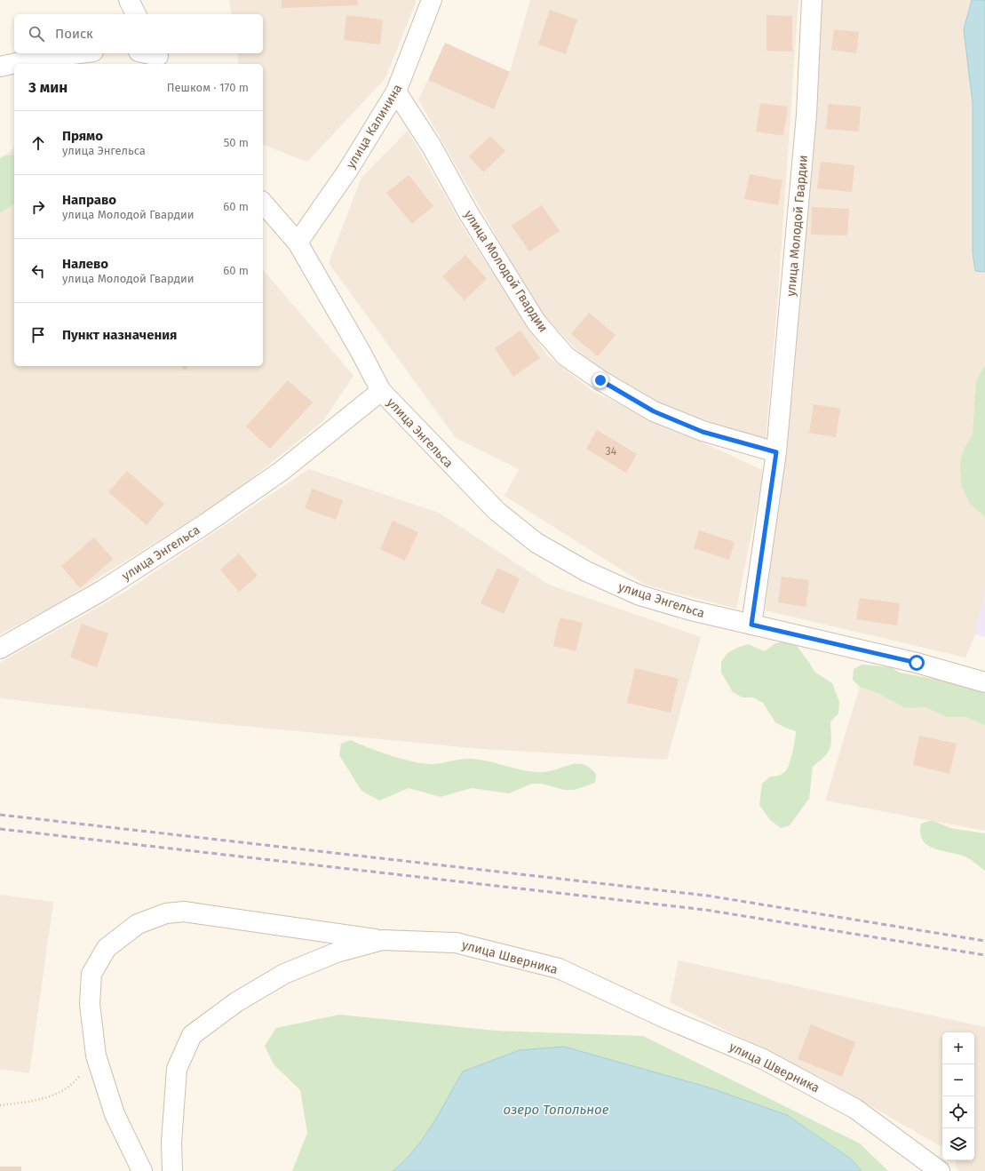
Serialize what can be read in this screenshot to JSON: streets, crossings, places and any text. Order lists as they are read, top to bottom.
{
  "streets": {
    "street": [
      "улица Калинина",
      "улица Молодой Гвардии",
      "улица Энгельса",
      "улица Шверника"
    ]
  },
  "crossings": [
    ["улица Калинина", "улица Молодой Гвардии"],
    ["улица Калинина", "улица Энгельса"],
    ["улица Молодой Гвардии", "улица Энгельса"]
  ],
  "water": ["озеро Топольное"],
  "house_numbers": ["34"],
  "page": {
    "search": "Поиск",
    "heading": ["3 мин", "Пешком · 170 m"],
    "list": [
      ["Прямо", "улица Энгельса", "50 m"],
      ["Направо", "улица Молодой Гвардии", "60 m"],
      ["Налево", "улица Молодой Гвардии", "60 m"],
      "Пункт назначения"
    ],
    "map_buttons": ["+", "−"]
  }
}
